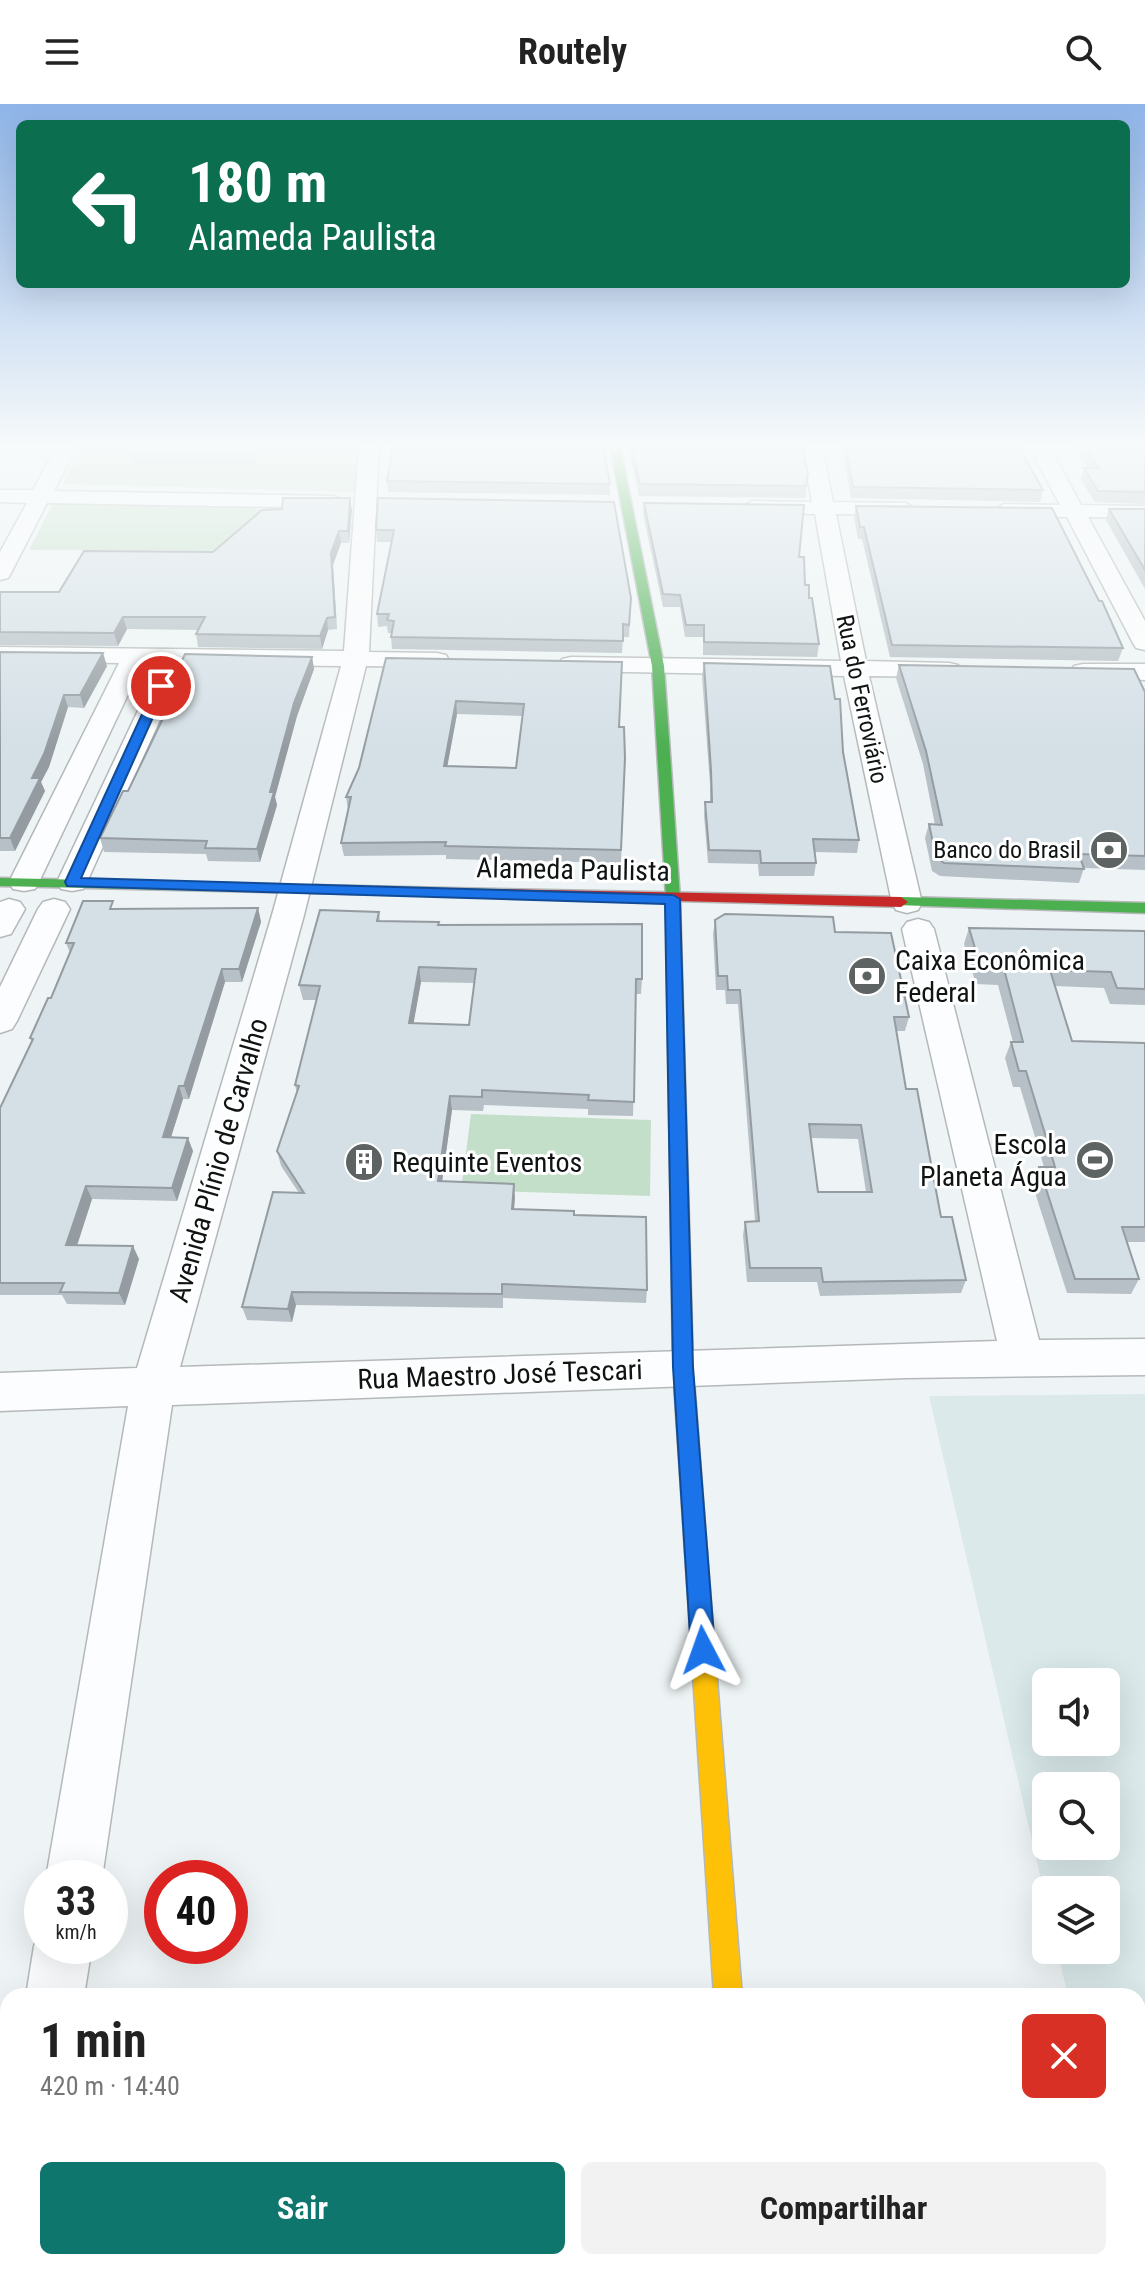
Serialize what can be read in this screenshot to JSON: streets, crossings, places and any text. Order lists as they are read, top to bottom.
{
  "streets": {
    "street": [
      "Rua do Ferroviário",
      "Alameda Paulista",
      "Avenida Plínio de Carvalho",
      "Rua Maestro José Tescari"
    ]
  },
  "crossings": [
    ["Rua do Ferroviário", "Alameda Paulista"],
    ["Rua do Ferroviário", "Rua Maestro José Tescari"],
    ["Alameda Paulista", "Avenida Plínio de Carvalho"],
    ["Avenida Plínio de Carvalho", "Rua Maestro José Tescari"]
  ],
  "places": {
    "bank": ["Banco do Brasil", "Caixa Econômica Federal"],
    "sports": ["Escola Planeta Água"],
    "building": ["Requinte Eventos"]
  },
  "page": {
    "header": "Routely",
    "turn": ["180 m", "Alameda Paulista"],
    "speed": "33 km/h",
    "limit": "40",
    "heading": ["1 min", "420 m · 14:40"],
    "buttons": ["Sair", "Compartilhar"]
  }
}
